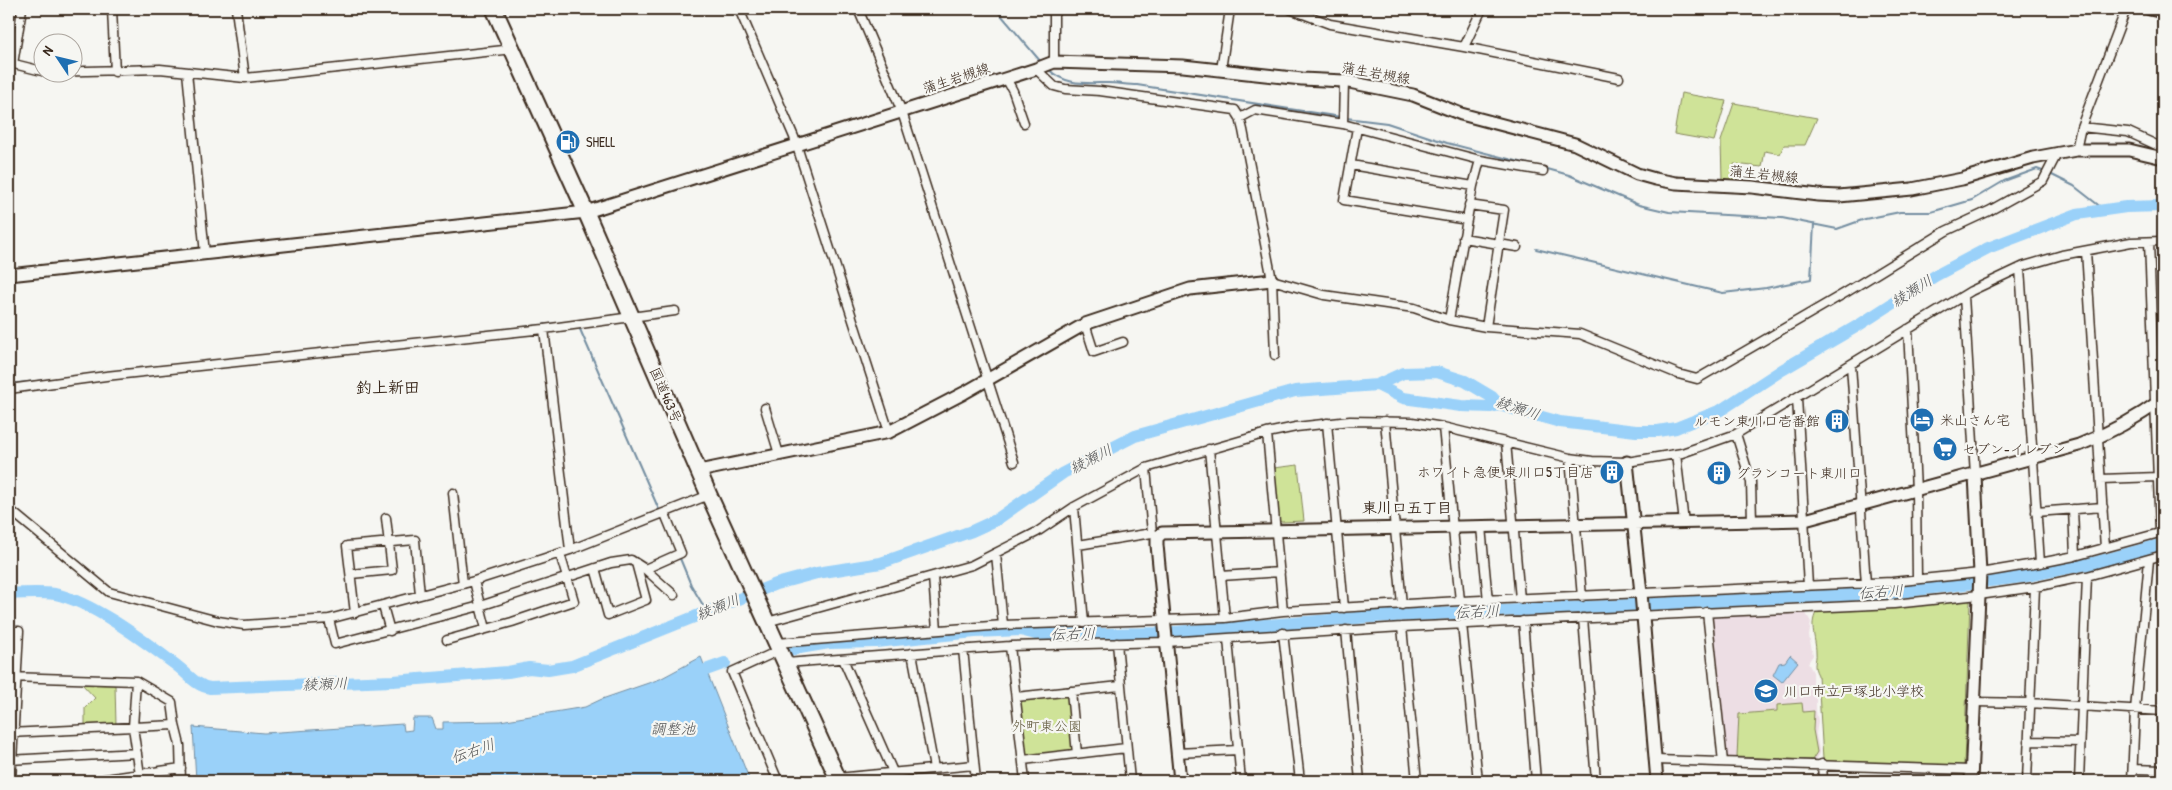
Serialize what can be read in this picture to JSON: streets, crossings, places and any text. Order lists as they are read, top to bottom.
{
  "streets": {
    "highway": ["国道463号"],
    "street": ["蒲生岩槻線"]
  },
  "crossings": [
    ["蒲生岩槻線", "国道463号"]
  ],
  "districts": ["釣上新田", "東川口五丁目"],
  "water": ["綾瀬川", "伝右川", "調整池"],
  "parks": ["外町東公園"],
  "places": {
    "fuel station": ["SHELL"],
    "hotel": ["米山さん宅"],
    "building": ["ルモン東川口壱番館", "ホワイト急便 東川口5丁目店", "グランコート東川口"],
    "supermarket": ["セブン-イレブン"],
    "school or university": ["川口市立戸塚北小学校"]
  },
  "north": "top left"
}
